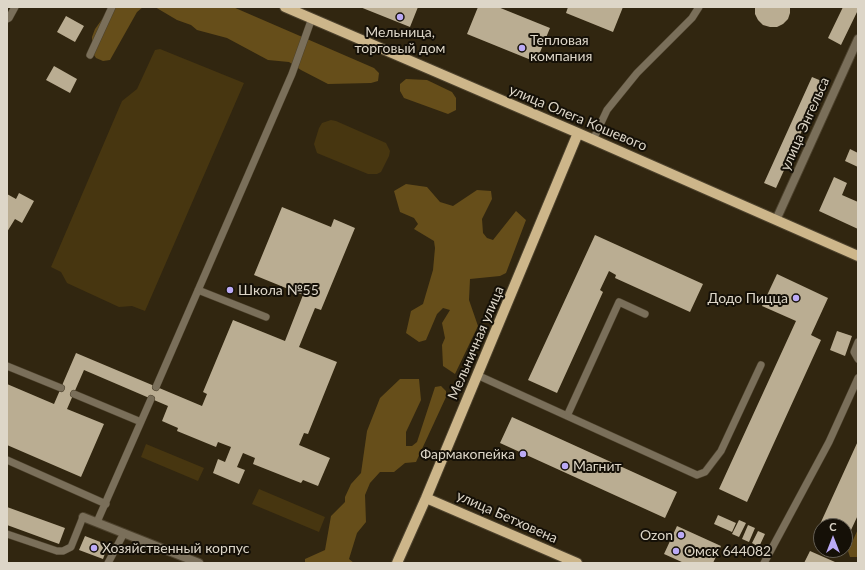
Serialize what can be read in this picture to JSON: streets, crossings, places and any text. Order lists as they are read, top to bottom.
{
  "streets": {
    "main road": ["улица Олега Кошевого", "Мельничная улица", "улица Бетховена"],
    "street": ["улица Энгельса"]
  },
  "crossings": [
    ["улица Олега Кошевого", "улица Энгельса"],
    ["улица Олега Кошевого", "Мельничная улица"],
    ["Мельничная улица", "улица Бетховена"]
  ],
  "places": [
    "Мельница, торговый дом",
    "Тепловая компания",
    "Школа №55",
    "Додо Пицца",
    "Фармакопейка",
    "Магнит",
    "Ozon",
    "Хозяйственный корпус",
    "Омск 644082"
  ],
  "north": "top"
}
